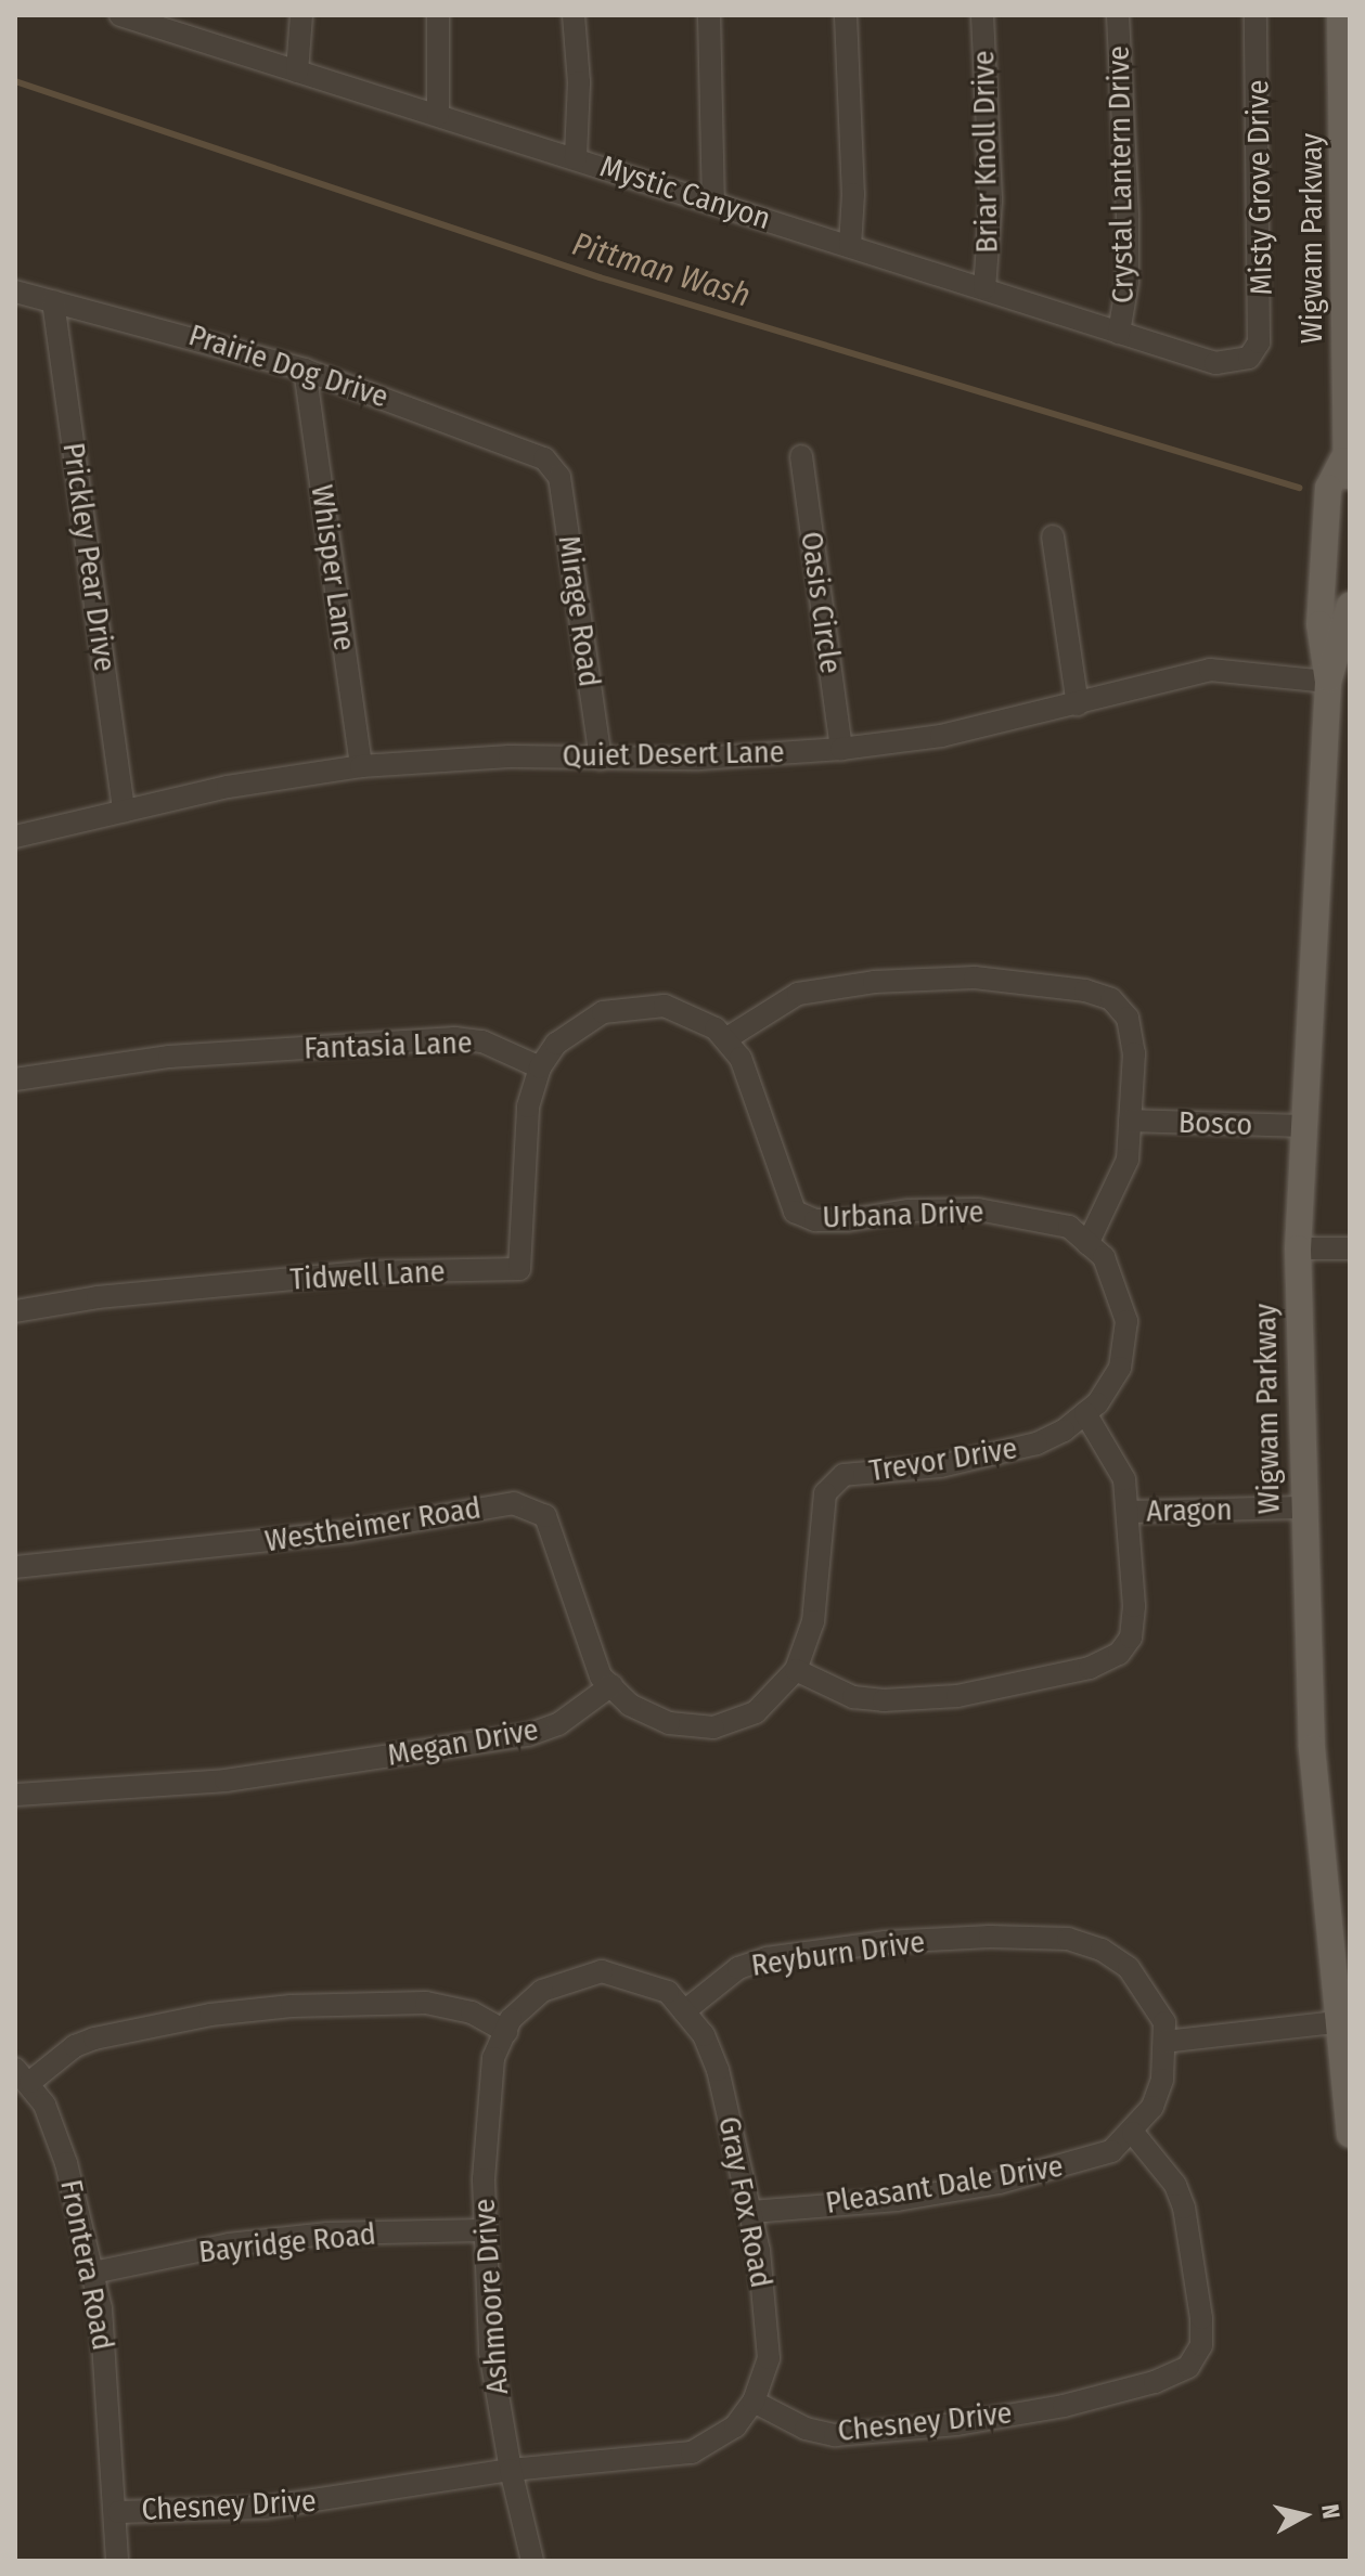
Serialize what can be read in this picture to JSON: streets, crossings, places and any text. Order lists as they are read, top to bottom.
{
  "streets": {
    "main road": ["Wigwam Parkway"],
    "street": [
      "Briar Knoll Drive",
      "Crystal Lantern Drive",
      "Misty Grove Drive",
      "Mystic Canyon",
      "Prairie Dog Drive",
      "Prickley Pear Drive",
      "Whisper Lane",
      "Oasis Circle",
      "Mirage Road",
      "Quiet Desert Lane",
      "Fantasia Lane",
      "Bosco",
      "Urbana Drive",
      "Tidwell Lane",
      "Trevor Drive",
      "Aragon",
      "Westheimer Road",
      "Megan Drive",
      "Reyburn Drive",
      "Pleasant Dale Drive",
      "Gray Fox Road",
      "Bayridge Road",
      "Frontera Road",
      "Ashmoore Drive",
      "Chesney Drive"
    ]
  },
  "crossings": [
    ["Briar Knoll Drive", "Mystic Canyon"],
    ["Crystal Lantern Drive", "Mystic Canyon"],
    ["Misty Grove Drive", "Mystic Canyon"],
    ["Wigwam Parkway", "Quiet Desert Lane"],
    ["Wigwam Parkway", "Bosco"],
    ["Wigwam Parkway", "Aragon"],
    ["Prairie Dog Drive", "Prickley Pear Drive"],
    ["Prairie Dog Drive", "Whisper Lane"],
    ["Prairie Dog Drive", "Mirage Road"],
    ["Prickley Pear Drive", "Quiet Desert Lane"],
    ["Whisper Lane", "Quiet Desert Lane"],
    ["Oasis Circle", "Quiet Desert Lane"],
    ["Mirage Road", "Quiet Desert Lane"],
    ["Fantasia Lane", "Tidwell Lane"],
    ["Westheimer Road", "Megan Drive"],
    ["Reyburn Drive", "Pleasant Dale Drive"],
    ["Reyburn Drive", "Gray Fox Road"],
    ["Pleasant Dale Drive", "Gray Fox Road"],
    ["Pleasant Dale Drive", "Chesney Drive"],
    ["Gray Fox Road", "Chesney Drive"],
    ["Bayridge Road", "Frontera Road"],
    ["Bayridge Road", "Ashmoore Drive"],
    ["Frontera Road", "Chesney Drive"],
    ["Ashmoore Drive", "Chesney Drive"]
  ],
  "water": ["Pittman Wash"],
  "north": "right"
}
